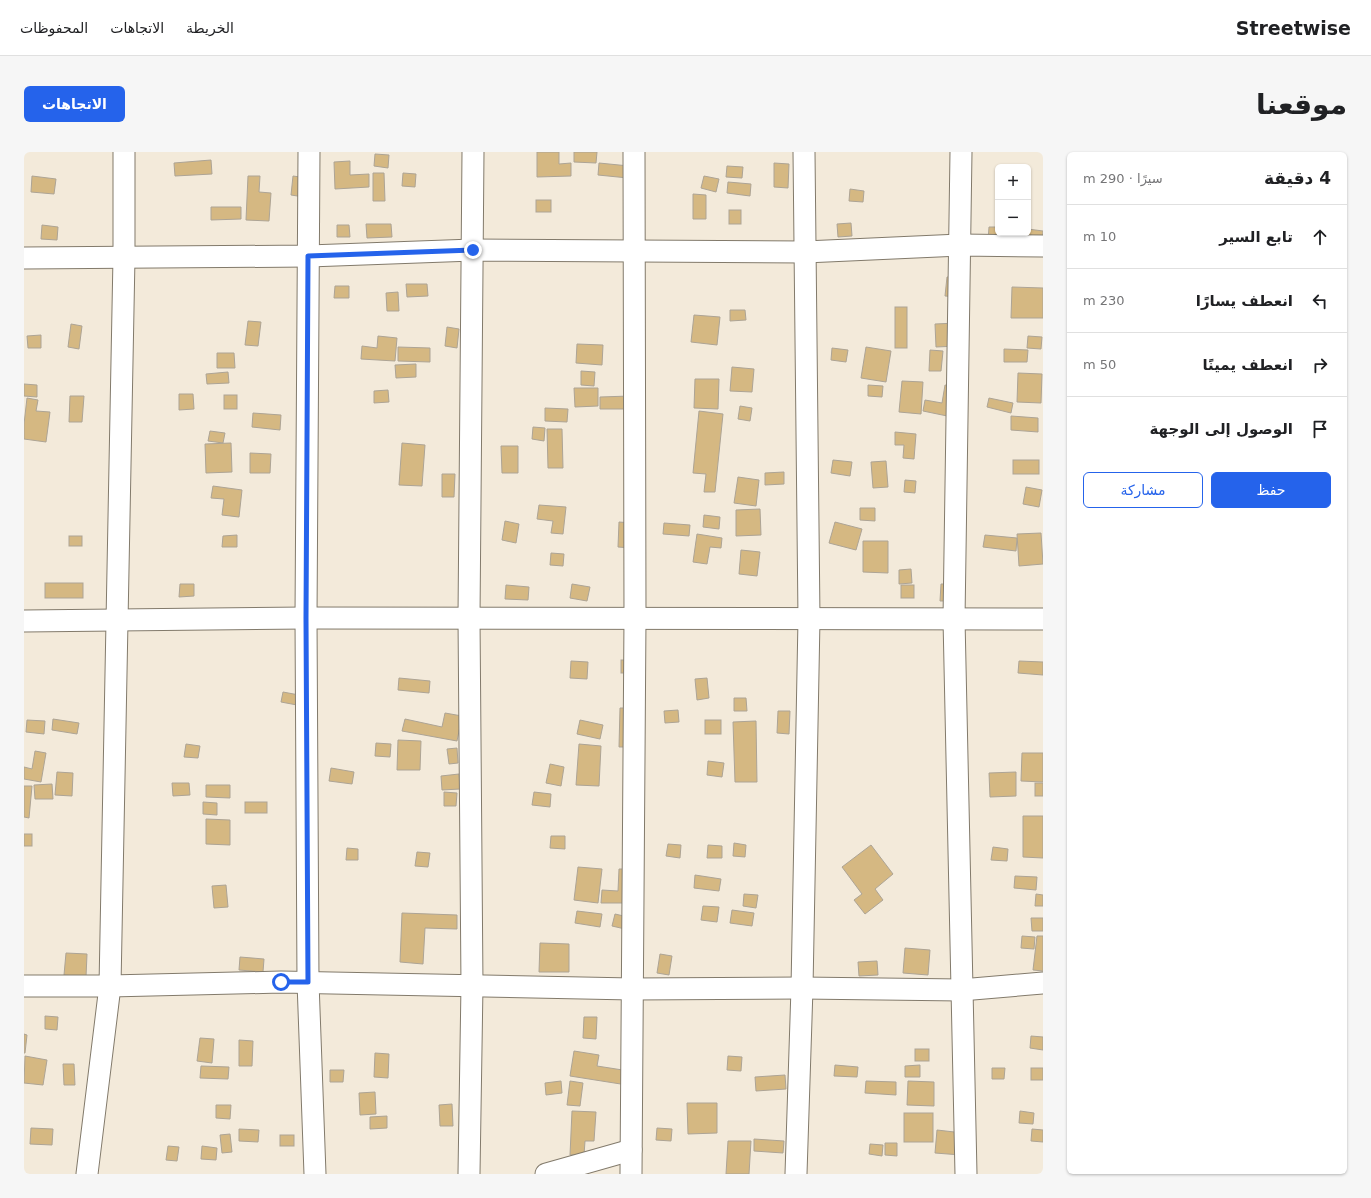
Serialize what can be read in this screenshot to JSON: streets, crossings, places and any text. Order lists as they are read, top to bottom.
{
  "page": {
    "header": "Streetwise",
    "nav": ["الخريطة", "الاتجاهات", "المحفوظات"],
    "buttons": [
      "الاتجاهات",
      ["حفظ", "مشاركة"]
    ],
    "title": "موقعنا",
    "heading": ["4 دقيقة", "سيرًا · 290 m"],
    "map_buttons": ["+", "−"],
    "list": [
      ["تابع السير", "10 m"],
      ["انعطف يسارًا", "230 m"],
      ["انعطف يمينًا", "50 m"],
      "الوصول إلى الوجهة"
    ]
  }
}
